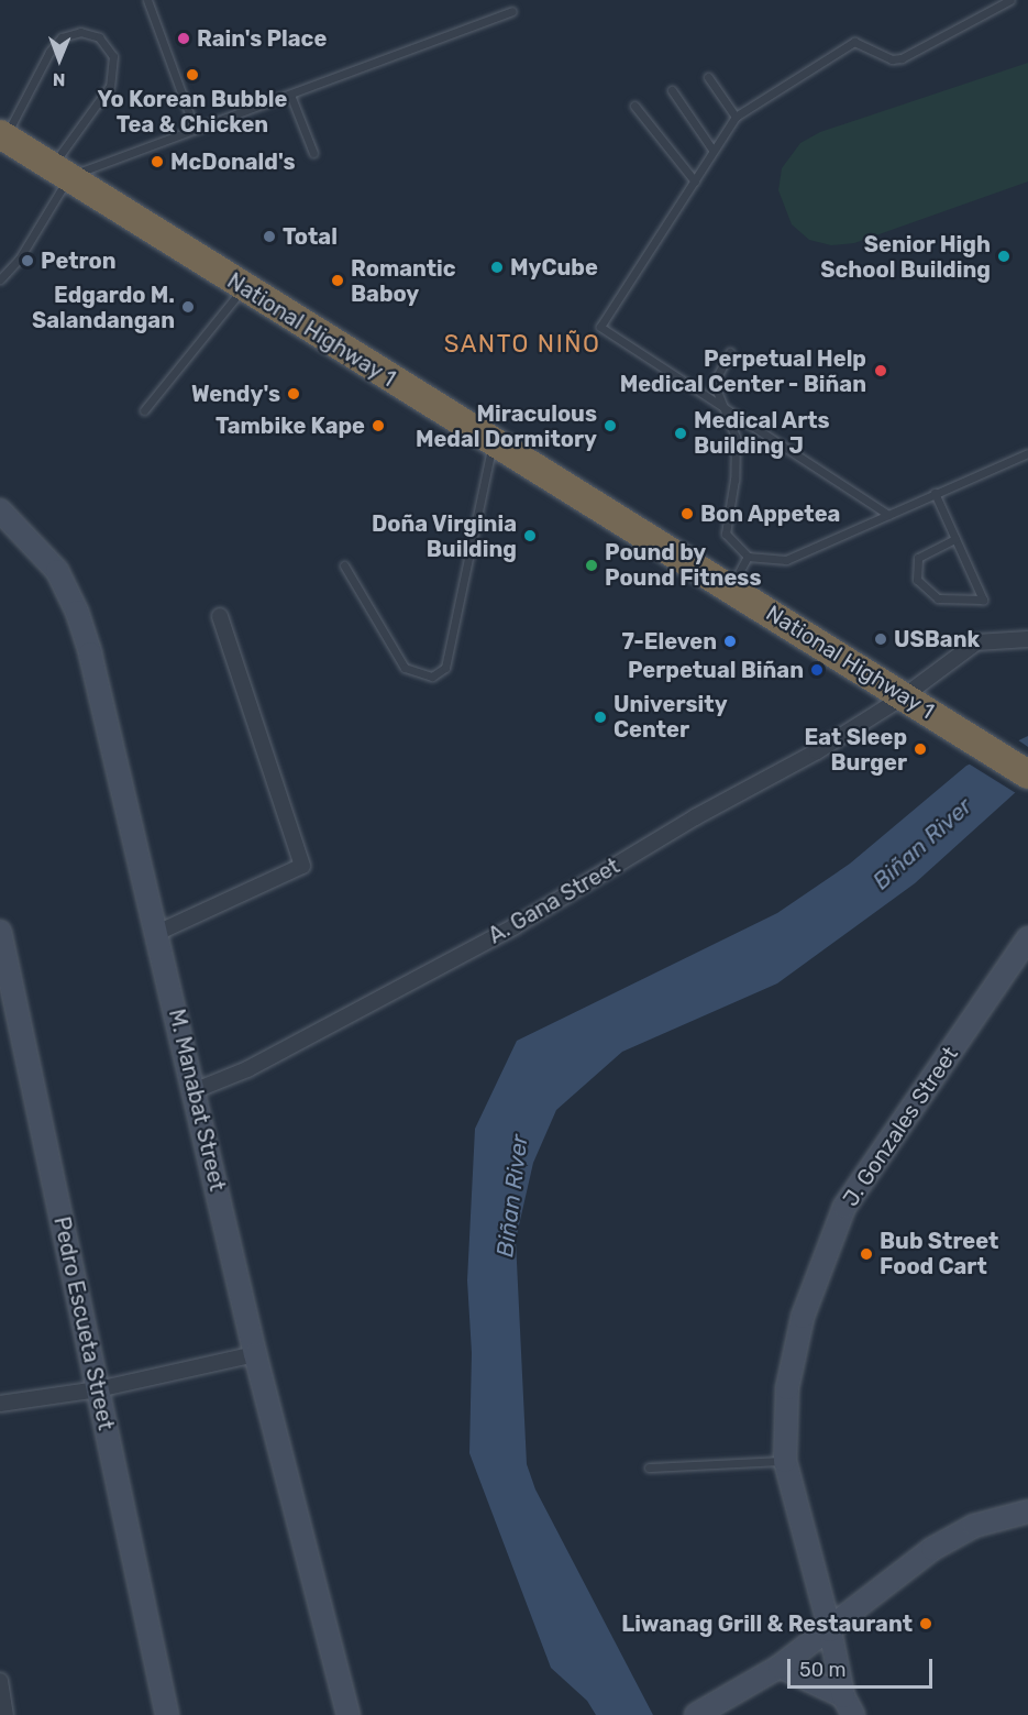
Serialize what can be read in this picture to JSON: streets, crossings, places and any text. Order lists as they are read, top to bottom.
{
  "streets": {
    "highway": ["National Highway 1"],
    "street": [
      "A. Gana Street",
      "M. Manabat Street",
      "J. Gonzales Street",
      "Pedro Escueta Street"
    ]
  },
  "crossings": [
    ["National Highway 1", "A. Gana Street"],
    ["A. Gana Street", "M. Manabat Street"]
  ],
  "districts": ["SANTO NIÑO"],
  "water": ["Biñan River"],
  "places": [
    "Rain's Place",
    "Yo Korean Bubble Tea & Chicken",
    "McDonald's",
    "Total",
    "Senior High School Building",
    "Petron",
    "MyCube",
    "Romantic Baboy",
    "Edgardo M. Salandangan",
    "Perpetual Help Medical Center - Biñan",
    "Wendy's",
    "Tambike Kape",
    "Miraculous Medal Dormitory",
    "Medical Arts Building J",
    "Bon Appetea",
    "Doña Virginia Building",
    "Pound by Pound Fitness",
    "USBank",
    "7-Eleven",
    "Perpetual Biñan",
    "University Center",
    "Eat Sleep Burger",
    "Bub Street Food Cart",
    "Liwanag Grill & Restaurant"
  ],
  "scale_bar": "50 m",
  "north": "bottom"
}
